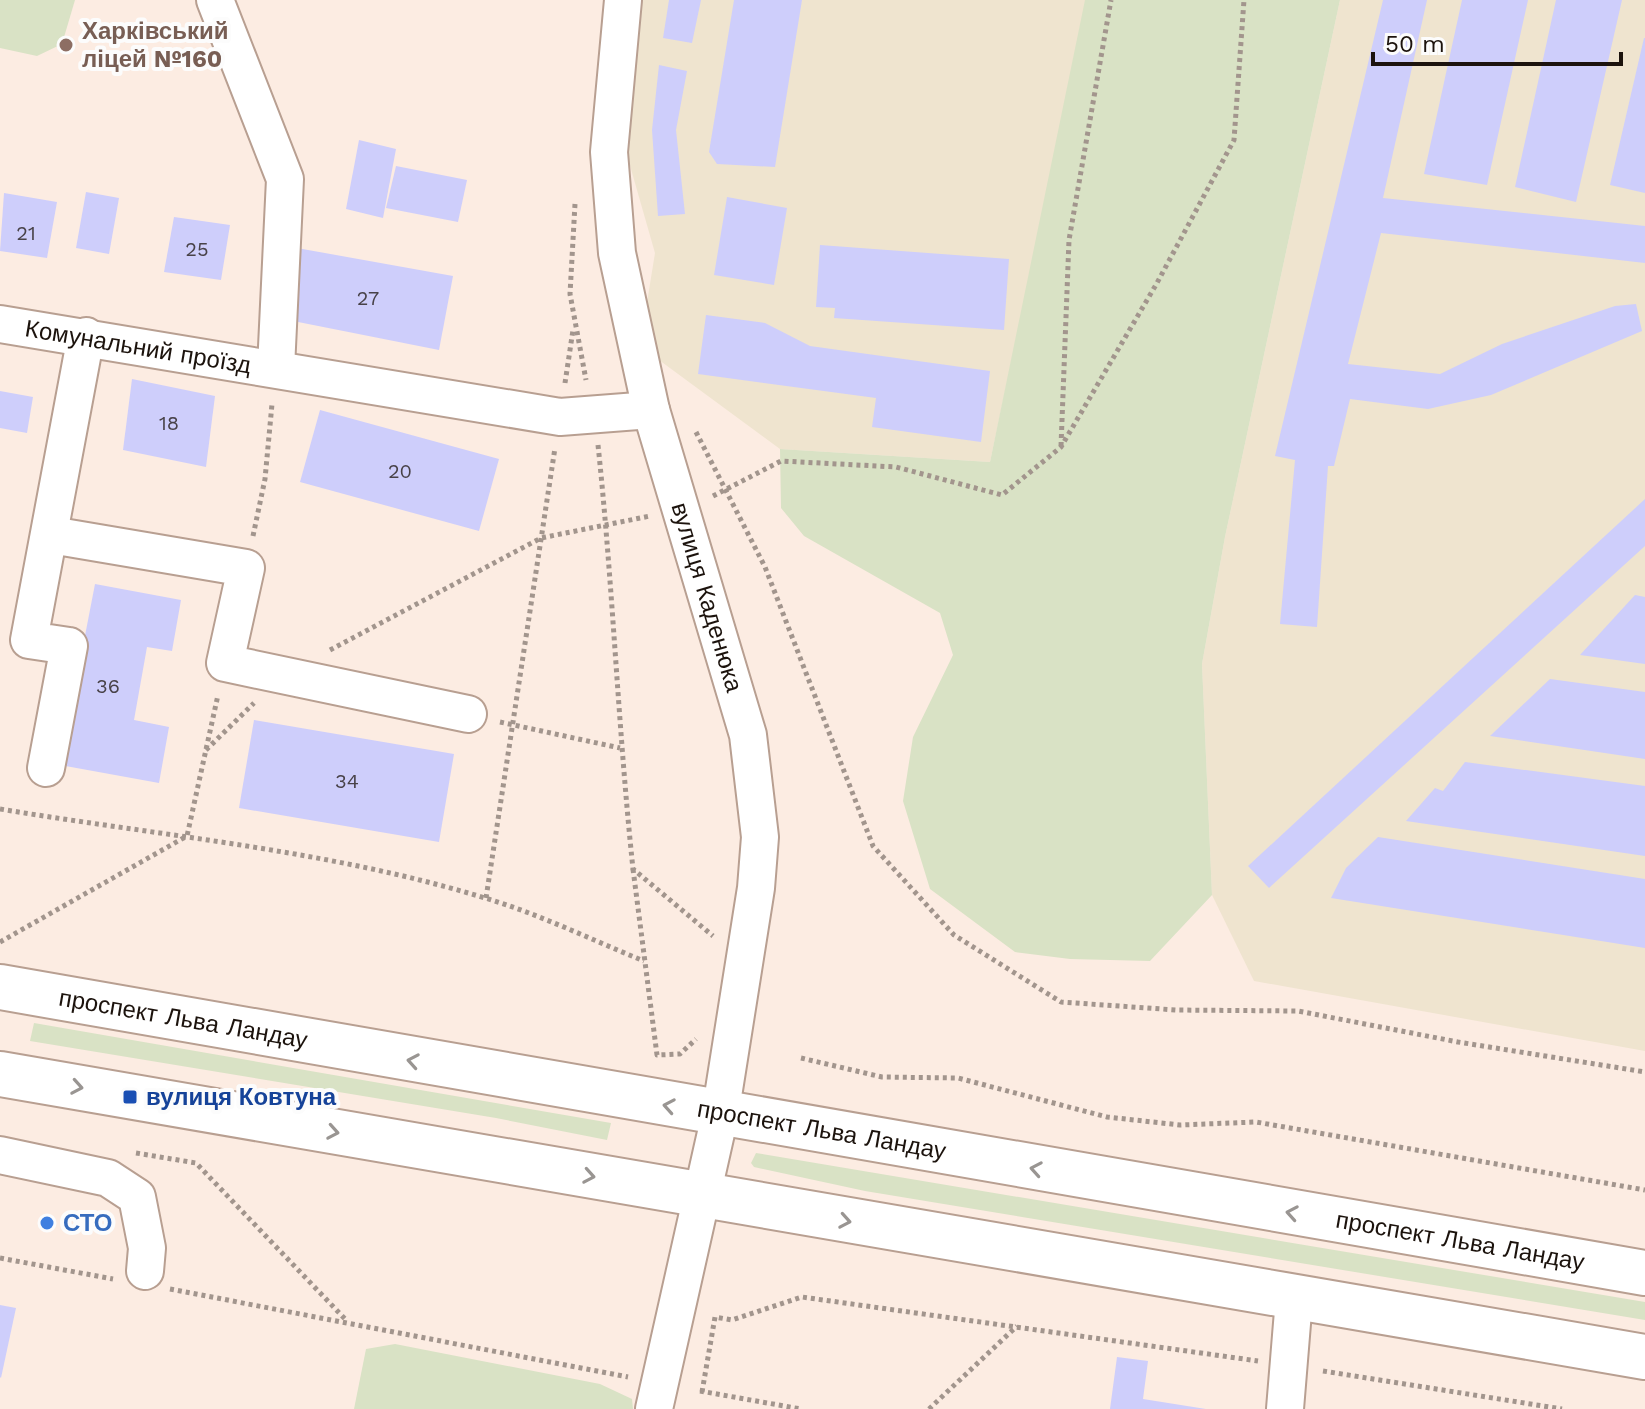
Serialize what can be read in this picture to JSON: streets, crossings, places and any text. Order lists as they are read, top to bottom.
{
  "streets": {
    "main road": ["проспект Льва Ландау"],
    "street": ["Комунальний проїзд", "вулиця Каденюка"]
  },
  "crossings": [
    ["Комунальний проїзд", "вулиця Каденюка"],
    ["вулиця Каденюка", "проспект Льва Ландау"]
  ],
  "places": {
    "other": ["Харківський ліцей №160", "СТО"],
    "transit": ["вулиця Ковтуна"]
  },
  "house_numbers": [
    "21",
    "25",
    "27",
    "18",
    "20",
    "36",
    "34"
  ],
  "scale_bar": "50 m"
}
